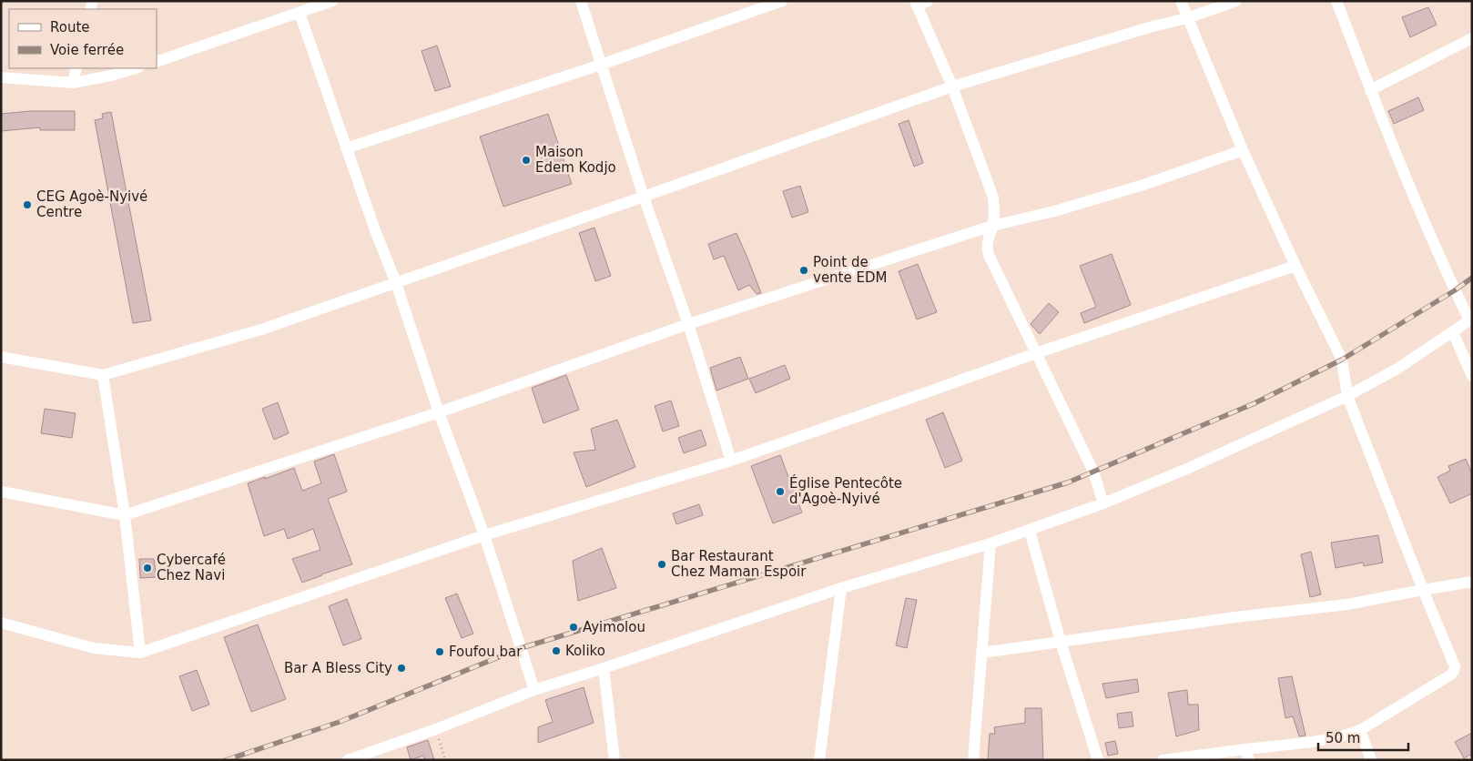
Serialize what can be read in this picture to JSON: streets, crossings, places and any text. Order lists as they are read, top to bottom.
{
  "places": [
    "Maison Edem Kodjo",
    "CEG Agoè-Nyivé Centre",
    "Point de vente EDM",
    "Église Pentecôte d'Agoè-Nyivé",
    "Bar Restaurant Chez Maman Espoir",
    "Cybercafé Chez Navi",
    "Ayimolou",
    "Koliko",
    "Foufou bar",
    "Bar A Bless City"
  ],
  "legend": ["Route", "Voie ferrée"],
  "scale_bar": "50 m"
}
